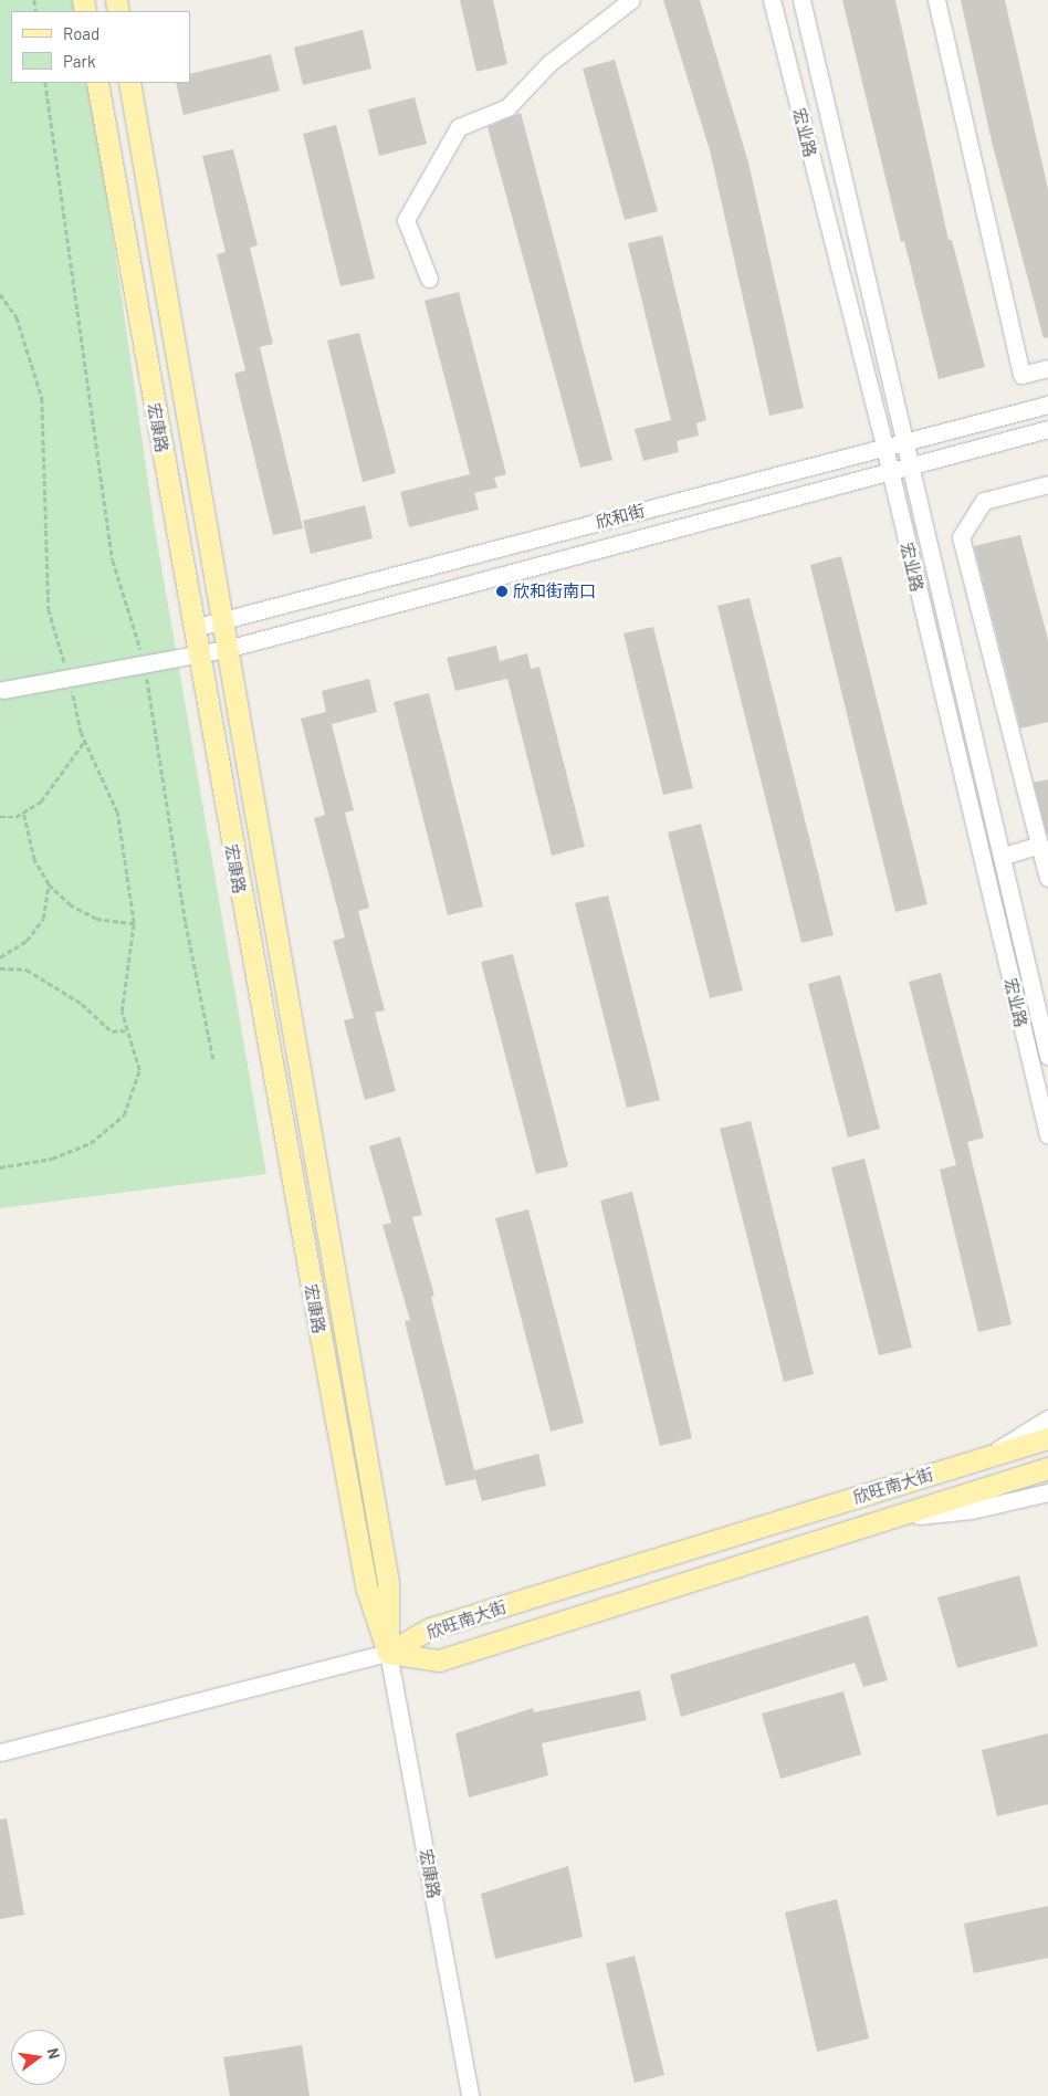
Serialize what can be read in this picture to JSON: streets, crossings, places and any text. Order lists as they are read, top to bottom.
{
  "streets": {
    "main road": ["宏康路", "欣旺南大街"],
    "street": ["宏业路", "欣和街"]
  },
  "crossings": [
    ["宏业路", "欣和街"],
    ["宏康路", "欣和街"],
    ["宏康路", "欣旺南大街"]
  ],
  "places": ["欣和街南口"],
  "legend": ["Road", "Park"],
  "north": "right"
}
